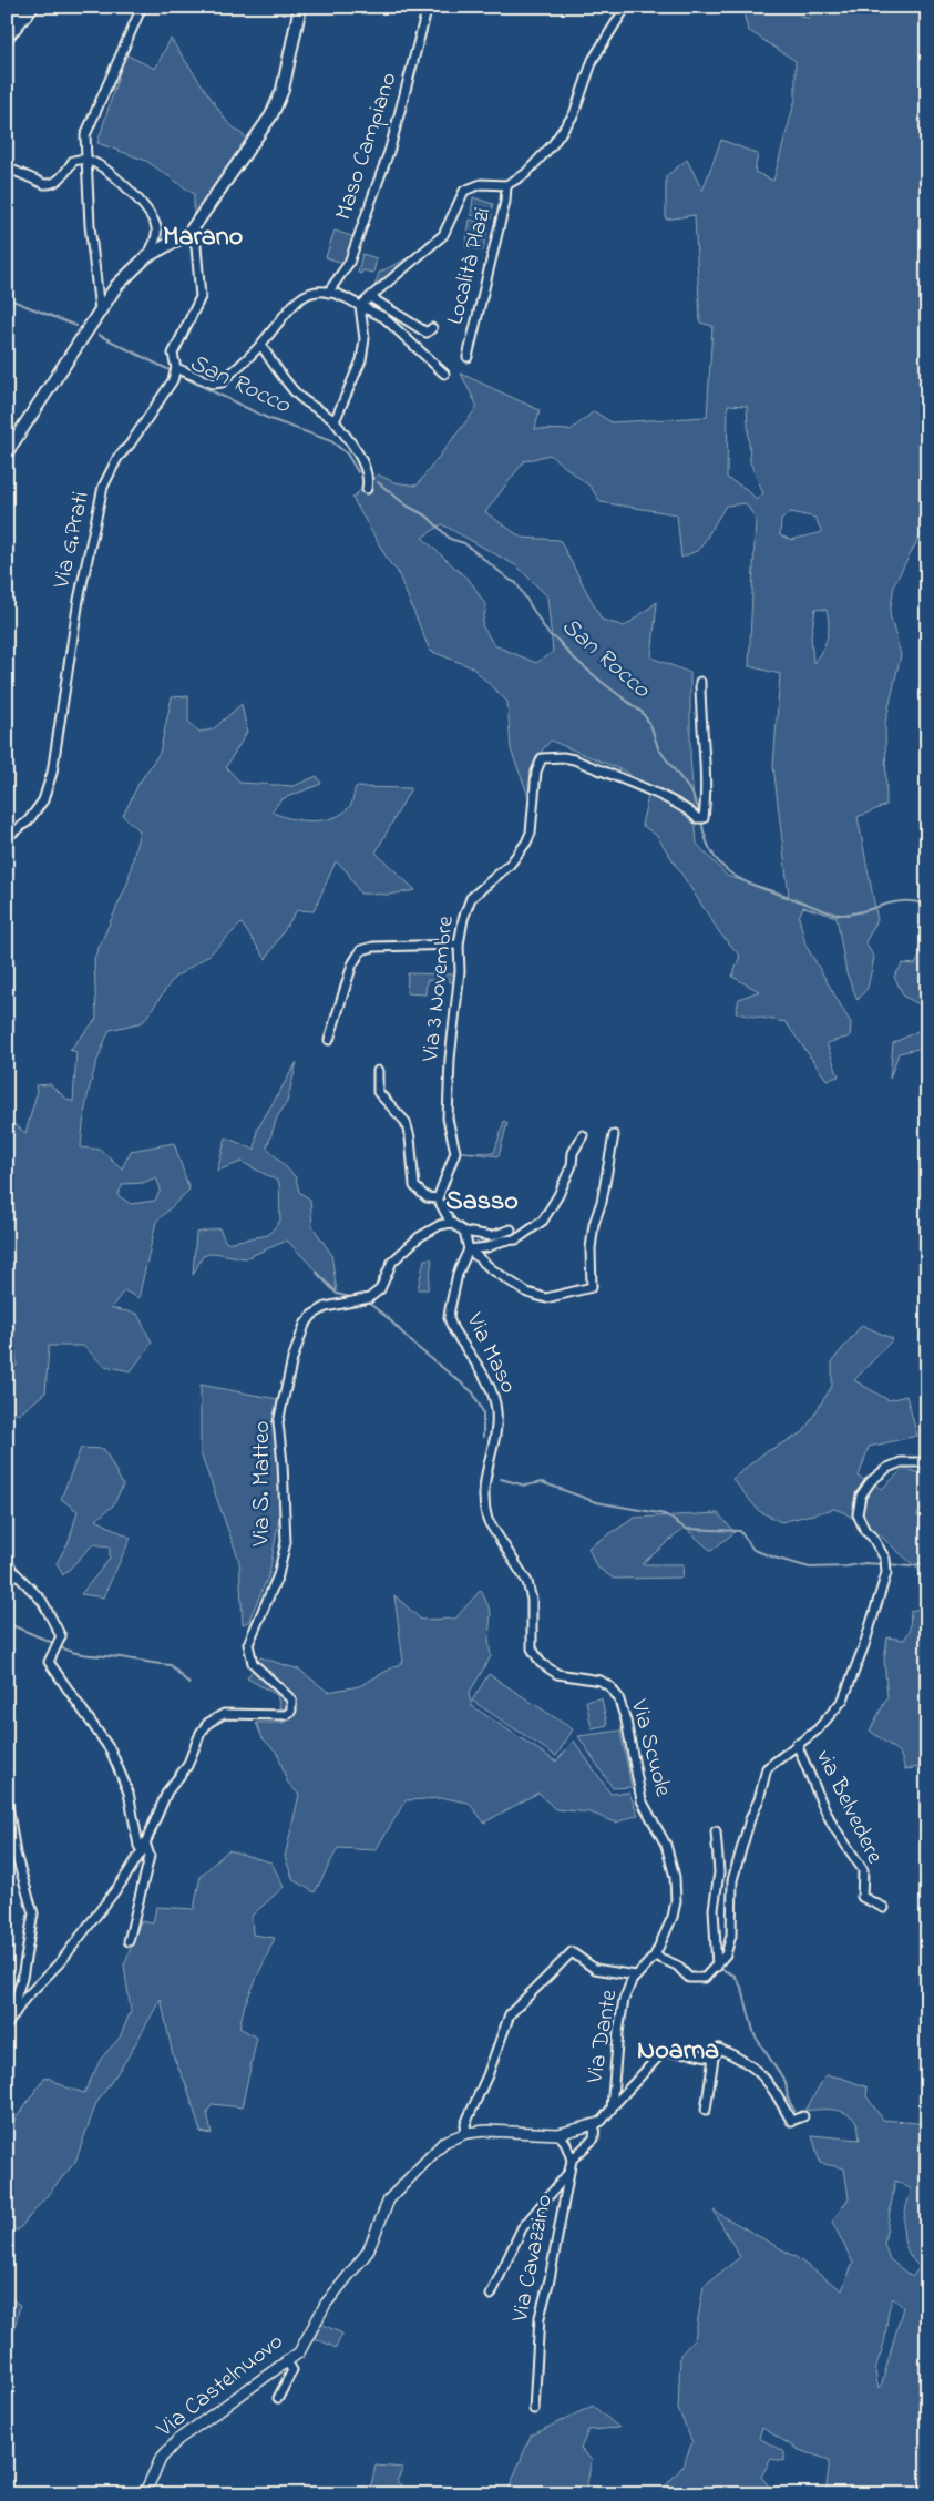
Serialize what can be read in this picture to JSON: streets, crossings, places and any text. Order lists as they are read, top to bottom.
{
  "streets": {
    "street": [
      "Maso Campiano",
      "Località Plazi",
      "Via G.Prati",
      "Via 3 Novembre",
      "Via Maso",
      "Via S. Matteo",
      "Via Scuole",
      "via Belvedere",
      "Via Dante",
      "Via Cavazzino",
      "Via Castelnuovo"
    ]
  },
  "crossings": [
    ["Via Maso", "Via Scuole"],
    ["Via Scuole", "Via Dante"],
    ["Via Dante", "Via Castelnuovo"]
  ],
  "districts": ["Marano", "Sasso", "Noarna"],
  "water": ["San Rocco"]
}
